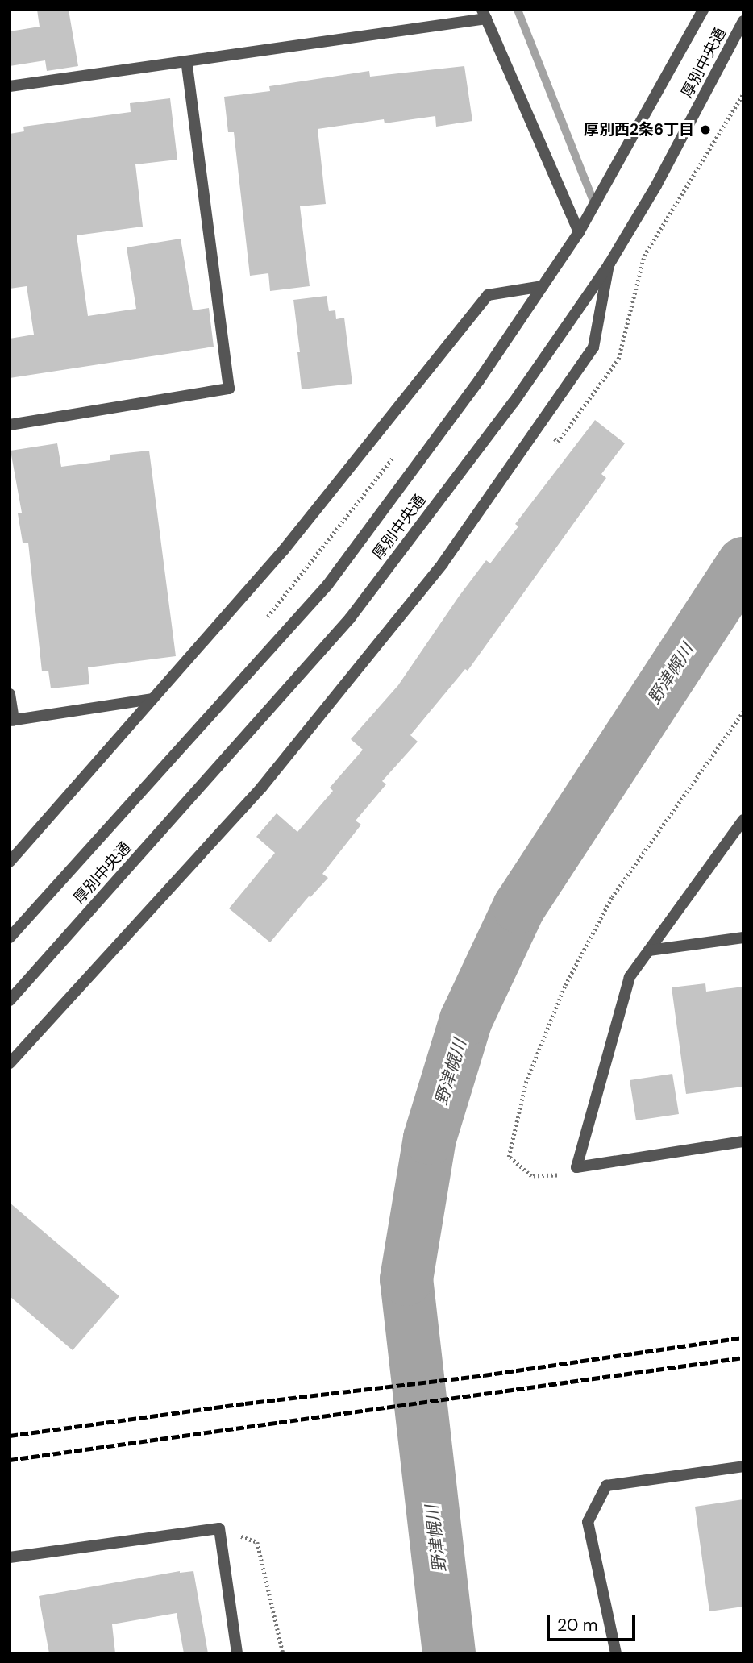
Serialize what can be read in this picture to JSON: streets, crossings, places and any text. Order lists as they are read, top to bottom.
{
  "streets": {
    "street": ["厚別中央通"]
  },
  "water": ["野津幌川"],
  "places": ["厚別西2条6丁目"],
  "scale_bar": "20 m"
}
